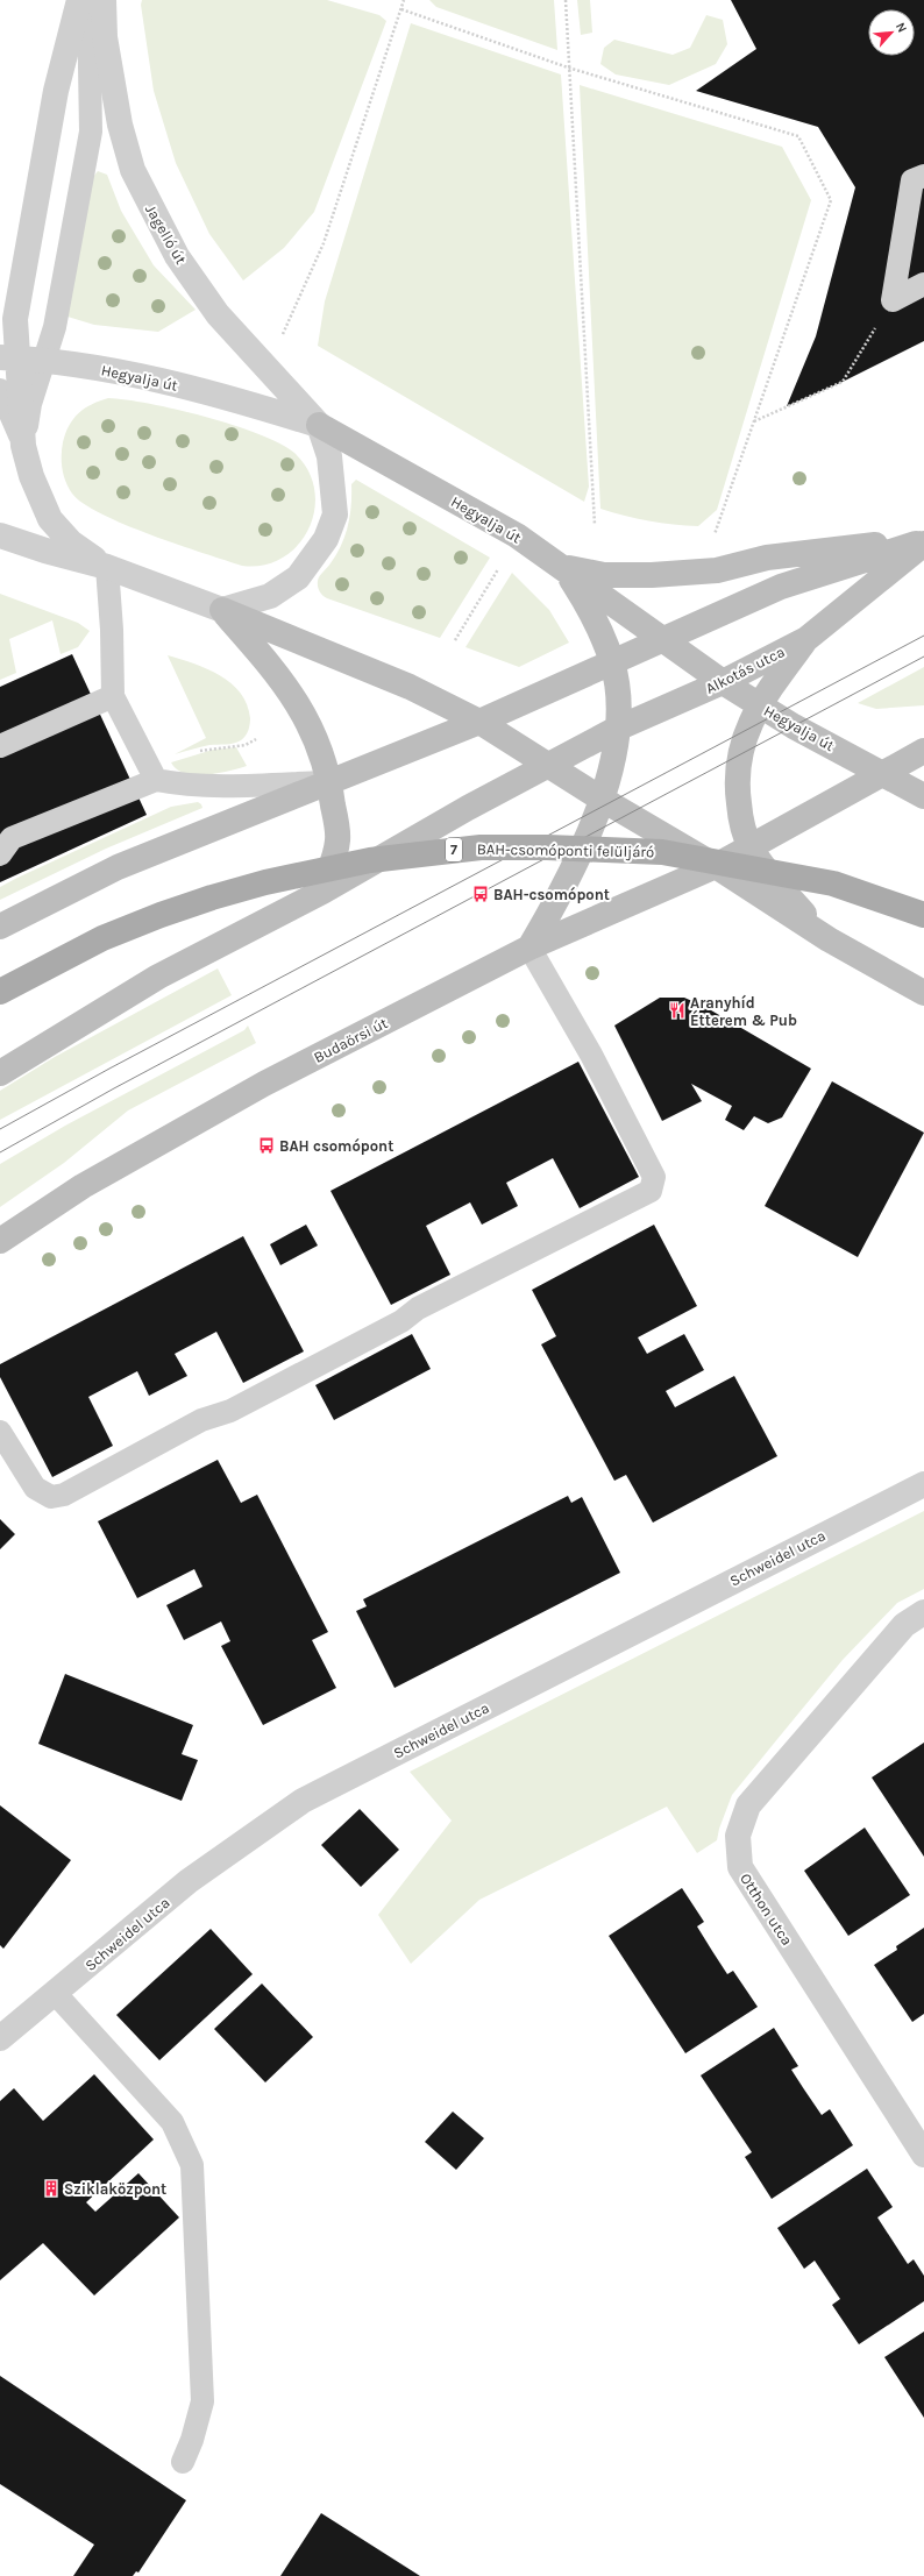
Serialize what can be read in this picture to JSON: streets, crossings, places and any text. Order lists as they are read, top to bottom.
{
  "streets": {
    "main road": [
      "Hegyalja út",
      "Alkotás utca",
      "7",
      "BAH-csomóponti felüljáró",
      "Budaörsi út"
    ],
    "street": ["Jagelló út", "Schweidel utca", "Otthon utca"]
  },
  "crossings": [
    ["Jagelló út", "Hegyalja út"],
    ["Hegyalja út", "Alkotás utca"]
  ],
  "places": {
    "bus stop": ["BAH-csomópont", "BAH csomópont"],
    "restaurant": ["Aranyhíd Étterem & Pub"],
    "building": ["Sziklaközpont"]
  },
  "north": "top right"
}
